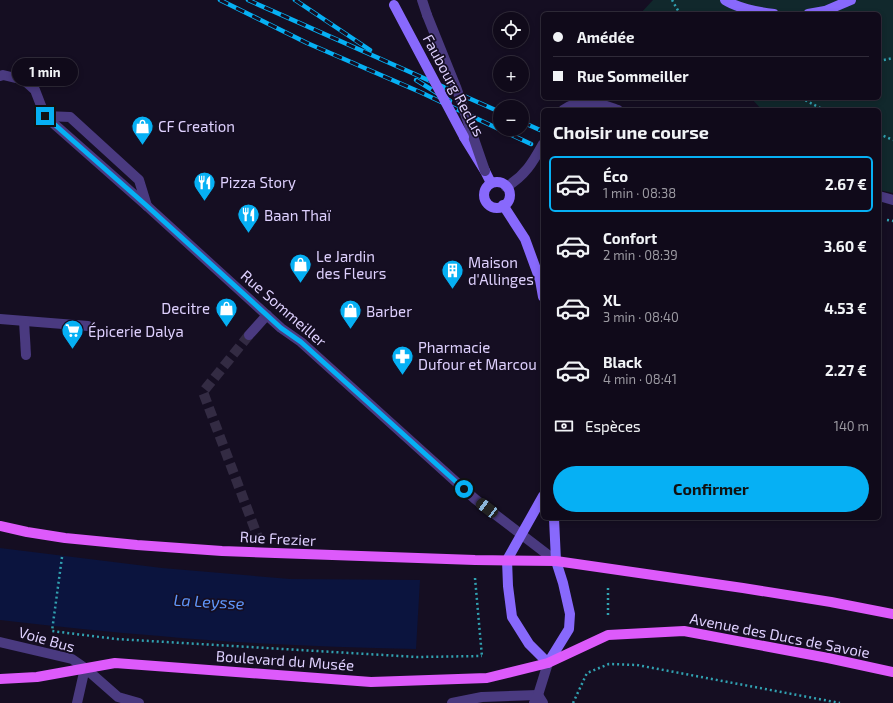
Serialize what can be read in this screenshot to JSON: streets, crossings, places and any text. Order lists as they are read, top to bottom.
{
  "streets": {
    "main road": [
      "Faubourg Reclus",
      "Rue Frezier",
      "Avenue des Ducs de Savoie",
      "Boulevard du Musée"
    ],
    "street": ["Rue Sommeiller", "Voie Bus"]
  },
  "crossings": [
    ["Rue Sommeiller", "Rue Frezier"],
    ["Avenue des Ducs de Savoie", "Boulevard du Musée"],
    ["Voie Bus", "Boulevard du Musée"]
  ],
  "water": ["La Leysse"],
  "places": {
    "shop": [
      "CF Creation",
      "Le Jardin des Fleurs",
      "Decitre",
      "Barber"
    ],
    "restaurant": ["Pizza Story", "Baan Thaï"],
    "building": ["Maison d'Allinges"],
    "supermarket": ["Épicerie Dalya"],
    "pharmacy": ["Pharmacie Dufour et Marcou"]
  },
  "page": {
    "map_buttons": ["+", "−"],
    "banner": ["Amédée", "Rue Sommeiller"],
    "bubble": "1 min",
    "heading": "Choisir une course",
    "list": [
      {
        "name": "Éco",
        "note": "1 min · 08:38",
        "value": "2.67 €"
      },
      {
        "name": "Confort",
        "note": "2 min · 08:39",
        "value": "3.60 €"
      },
      {
        "name": "XL",
        "note": "3 min · 08:40",
        "value": "4.53 €"
      },
      {
        "name": "Black",
        "note": "4 min · 08:41",
        "value": "2.27 €"
      }
    ],
    "pay": ["Espèces", "140 m"],
    "buttons": "Confirmer"
  }
}
